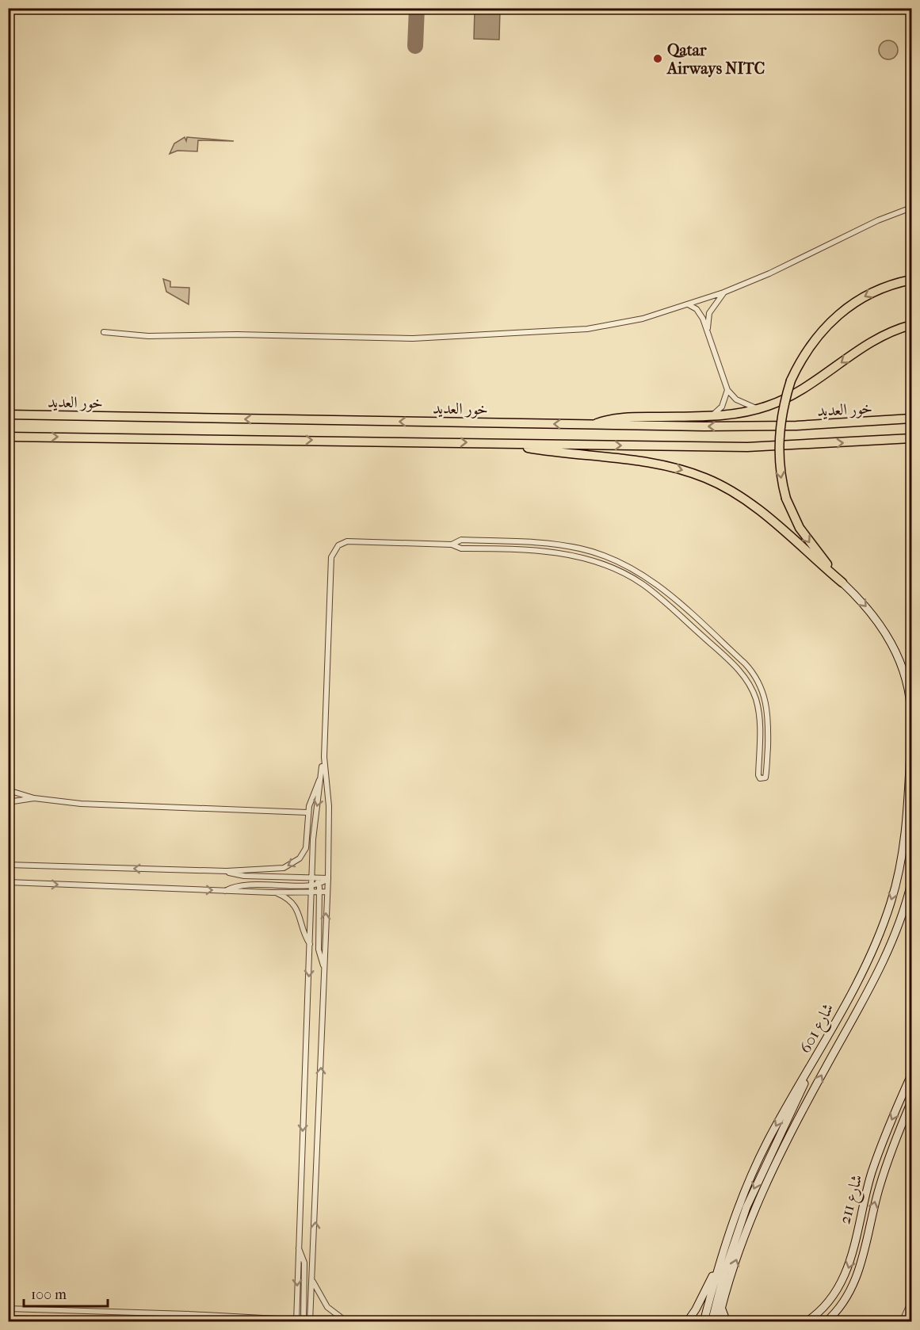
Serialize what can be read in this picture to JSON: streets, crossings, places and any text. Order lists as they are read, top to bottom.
{
  "streets": {
    "highway": ["خور العديد"],
    "main road": ["شارع 601", "شارع 211"]
  },
  "places": ["Qatar Airways NITC"],
  "scale_bar": "100 m"
}
